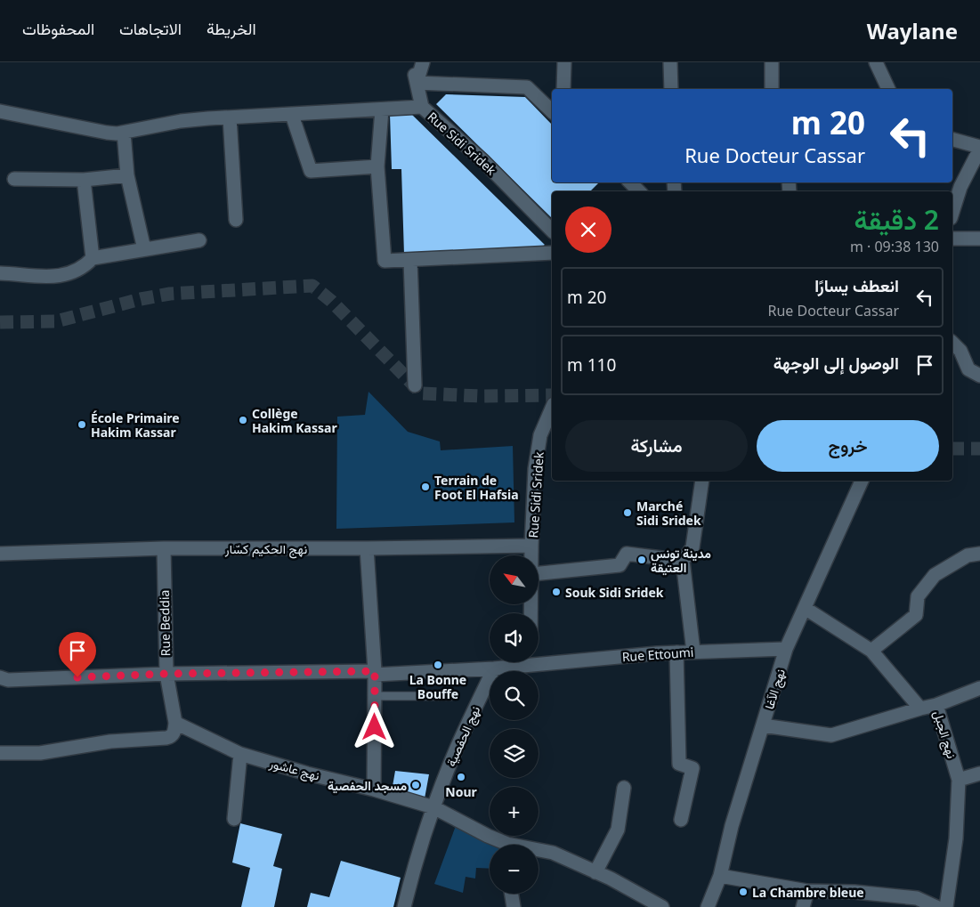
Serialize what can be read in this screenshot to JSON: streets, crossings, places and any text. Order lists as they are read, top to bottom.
{
  "streets": {
    "street": [
      "Rue Sidi Sridek",
      "نهج الحكيم كسّار",
      "Rue Beddia",
      "Rue Ettoumi",
      "نهج الآغا",
      "نهج الجبل",
      "نهج الحفصية",
      "نهج عاشور"
    ]
  },
  "crossings": [
    ["Rue Sidi Sridek", "نهج الحكيم كسّار"],
    ["نهج الحكيم كسّار", "Rue Beddia"],
    ["Rue Beddia", "Rue Ettoumi"],
    ["Rue Beddia", "نهج عاشور"],
    ["Rue Ettoumi", "نهج الآغا"],
    ["Rue Ettoumi", "نهج الحفصية"],
    ["نهج الآغا", "نهج الجبل"],
    ["نهج الحفصية", "نهج عاشور"]
  ],
  "places": [
    "Collège Hakim Kassar",
    "École Primaire Hakim Kassar",
    "Terrain de Foot El Hafsia",
    "Marché Sidi Sridek",
    "مدينة تونس العتيقة",
    "Souk Sidi Sridek",
    "La Bonne Bouffe",
    "Nour",
    "مسجد الحفصية",
    "La Chambre bleue"
  ],
  "north": "top left",
  "page": {
    "header": "Waylane",
    "nav": ["الخريطة", "الاتجاهات", "المحفوظات"],
    "turn": ["20 m", "Rue Docteur Cassar"],
    "heading": ["2 دقيقة", "130 m · 09:38"],
    "list": [
      {
        "name": "انعطف يسارًا",
        "note": "Rue Docteur Cassar",
        "value": "20 m"
      },
      {
        "name": "الوصول إلى الوجهة",
        "value": "110 m"
      }
    ],
    "buttons": ["خروج", "مشاركة"],
    "map_buttons": ["+", "−"]
  }
}
